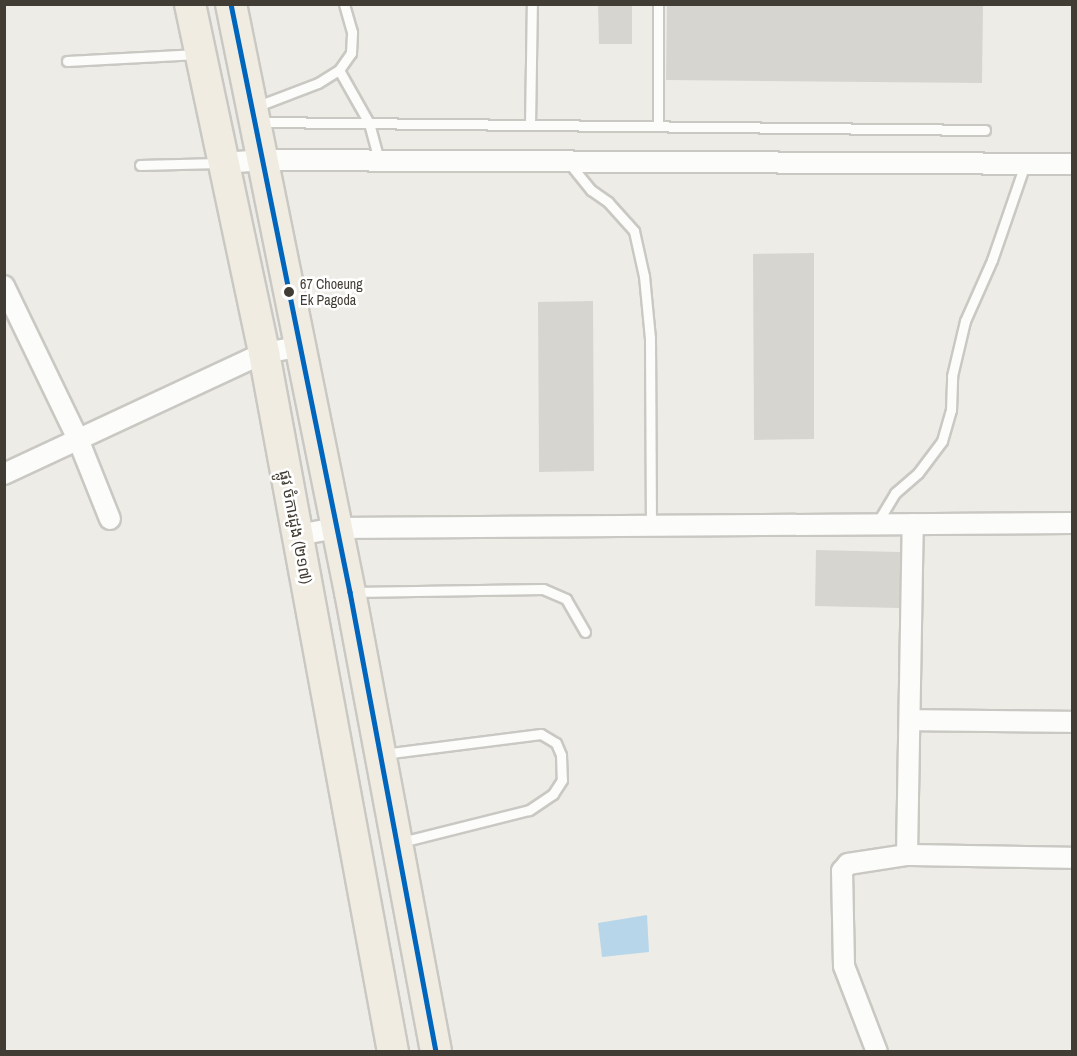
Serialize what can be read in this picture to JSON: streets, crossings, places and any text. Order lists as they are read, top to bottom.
{
  "streets": {
    "main road": ["ផ្លូវ ចំការដូង (២១៧)"]
  },
  "places": ["67 Choeung Ek Pagoda"]
}
